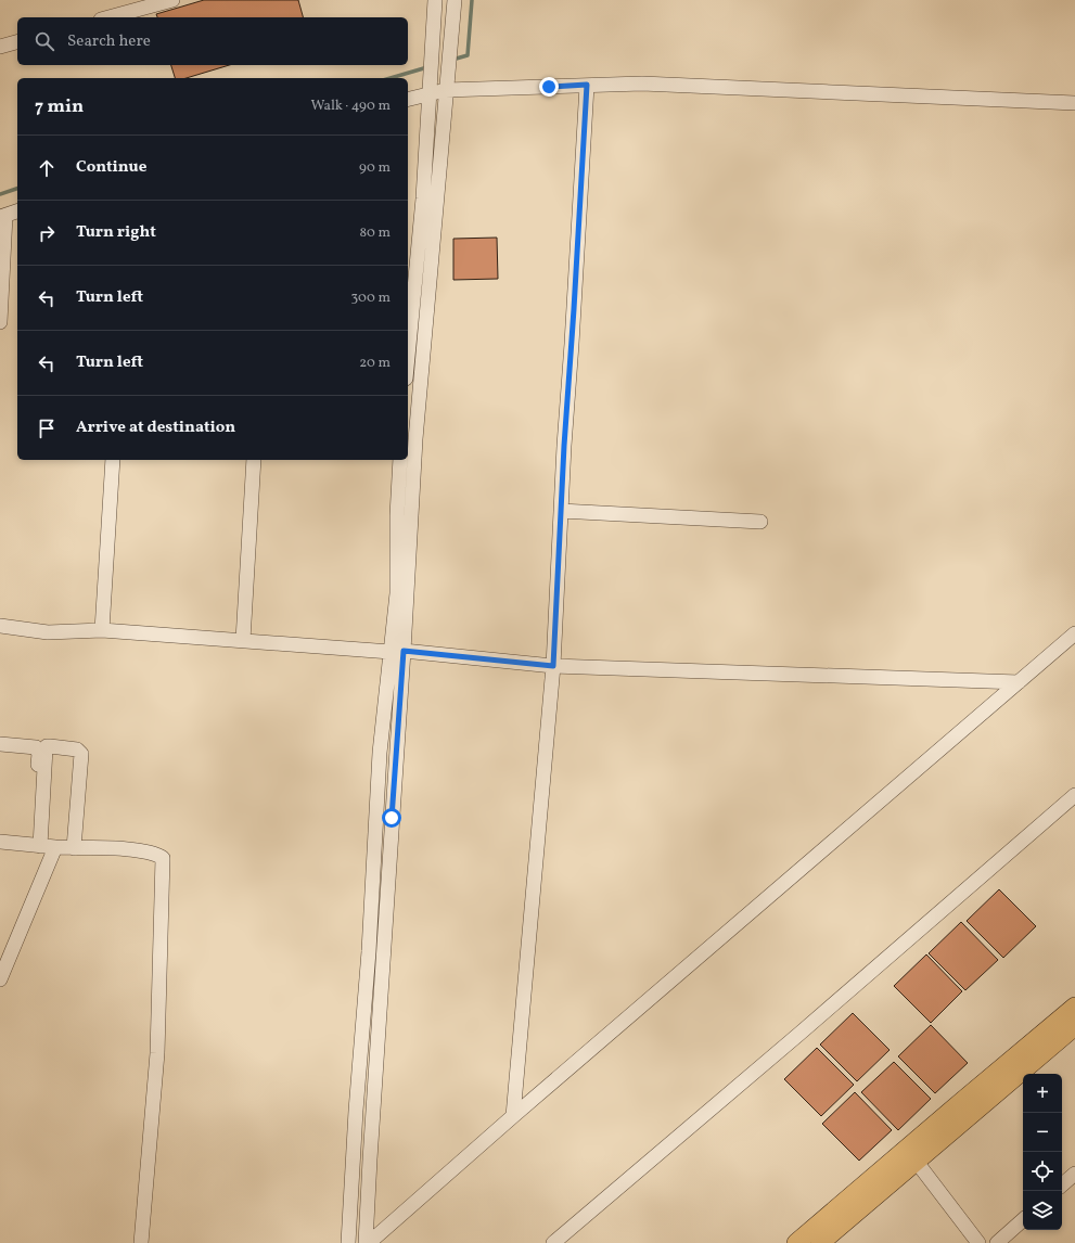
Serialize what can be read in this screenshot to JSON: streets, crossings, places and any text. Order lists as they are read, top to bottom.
{
  "page": {
    "search": "Search here",
    "heading": ["7 min", "Walk · 490 m"],
    "list": [
      ["Continue", "90 m"],
      ["Turn right", "80 m"],
      ["Turn left", "300 m"],
      ["Turn left", "20 m"],
      "Arrive at destination"
    ],
    "map_buttons": ["+", "−"]
  }
}
